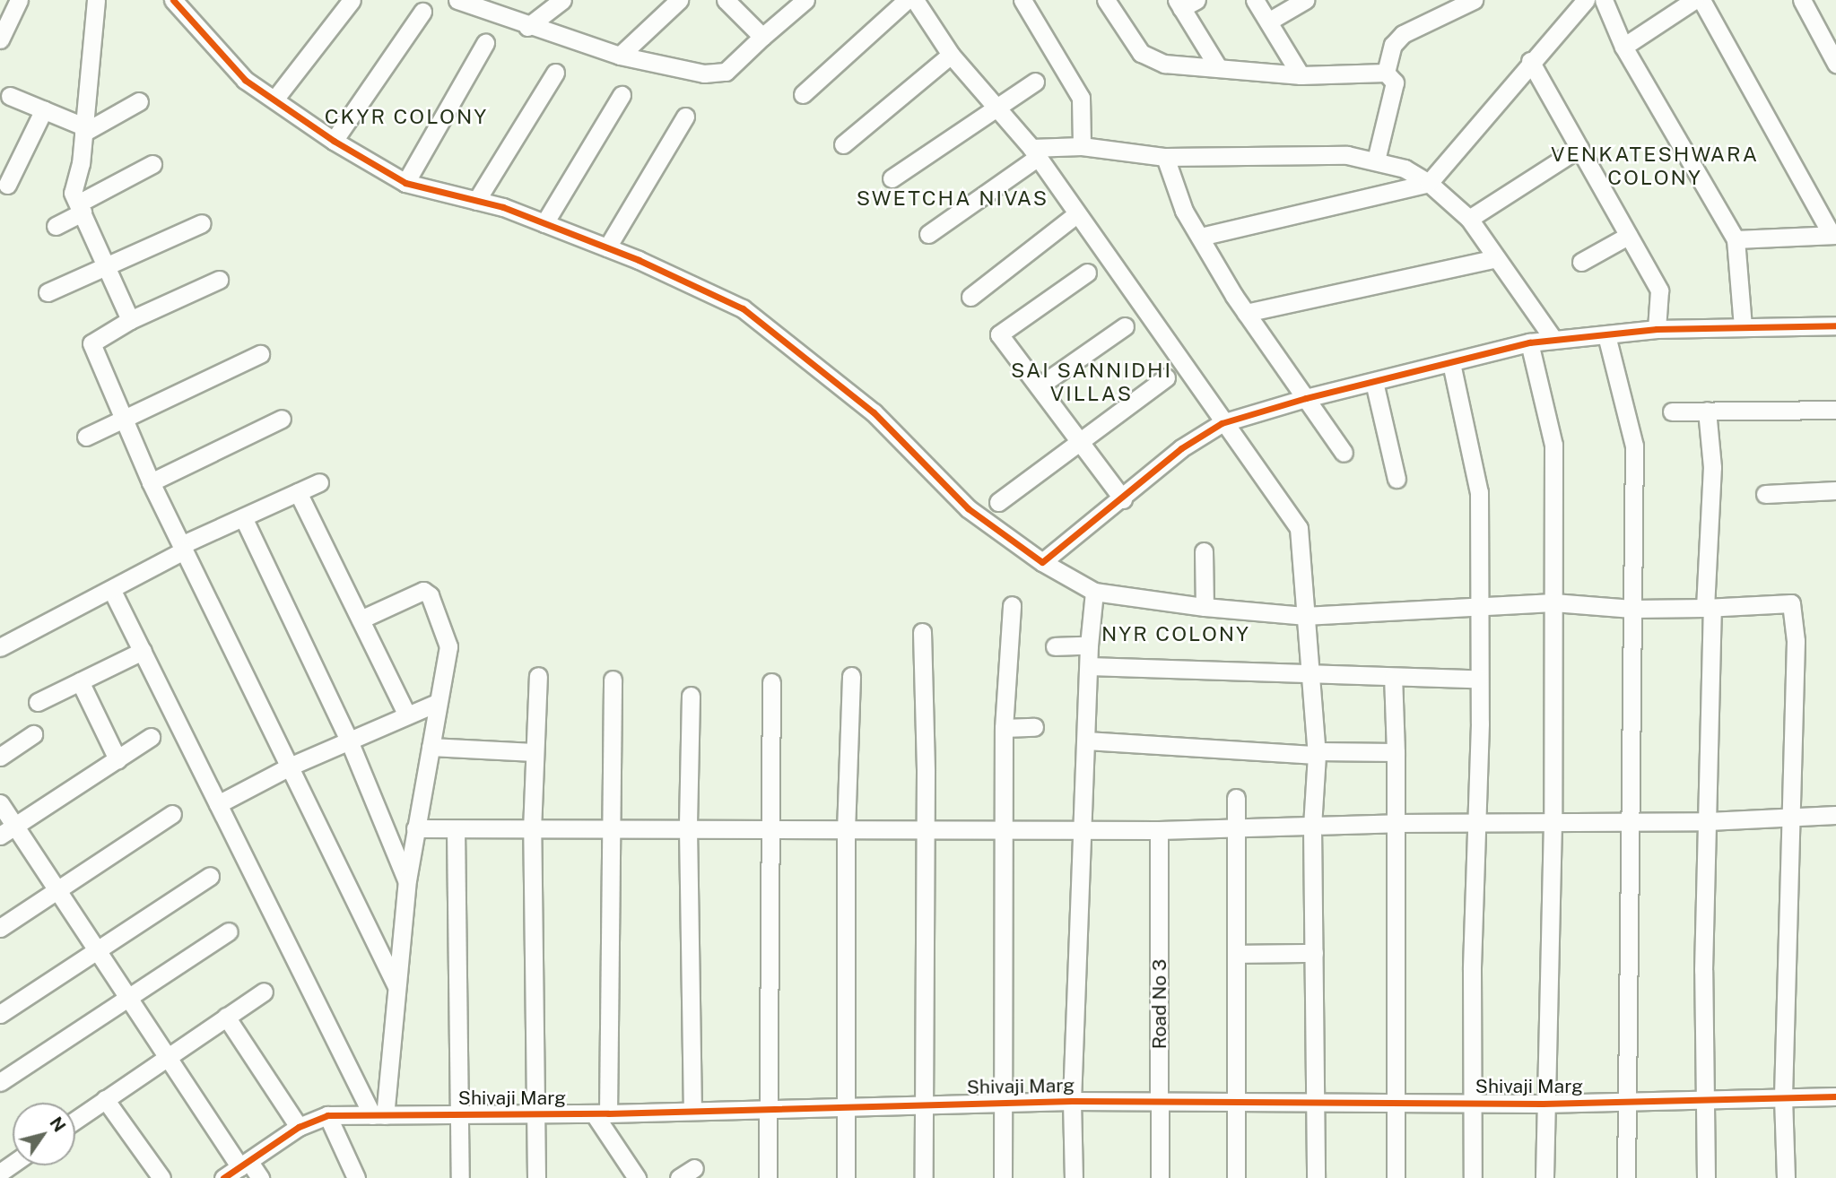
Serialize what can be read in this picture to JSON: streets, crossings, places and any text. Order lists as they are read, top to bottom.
{
  "streets": {
    "street": ["Road No 3", "Shivaji Marg"]
  },
  "crossings": [
    ["Road No 3", "Shivaji Marg"]
  ],
  "districts": [
    "CKYR COLONY",
    "VENKATESHWARA COLONY",
    "SWETCHA NIVAS",
    "SAI SANNIDHI VILLAS",
    "NYR COLONY"
  ],
  "north": "top right"
}
